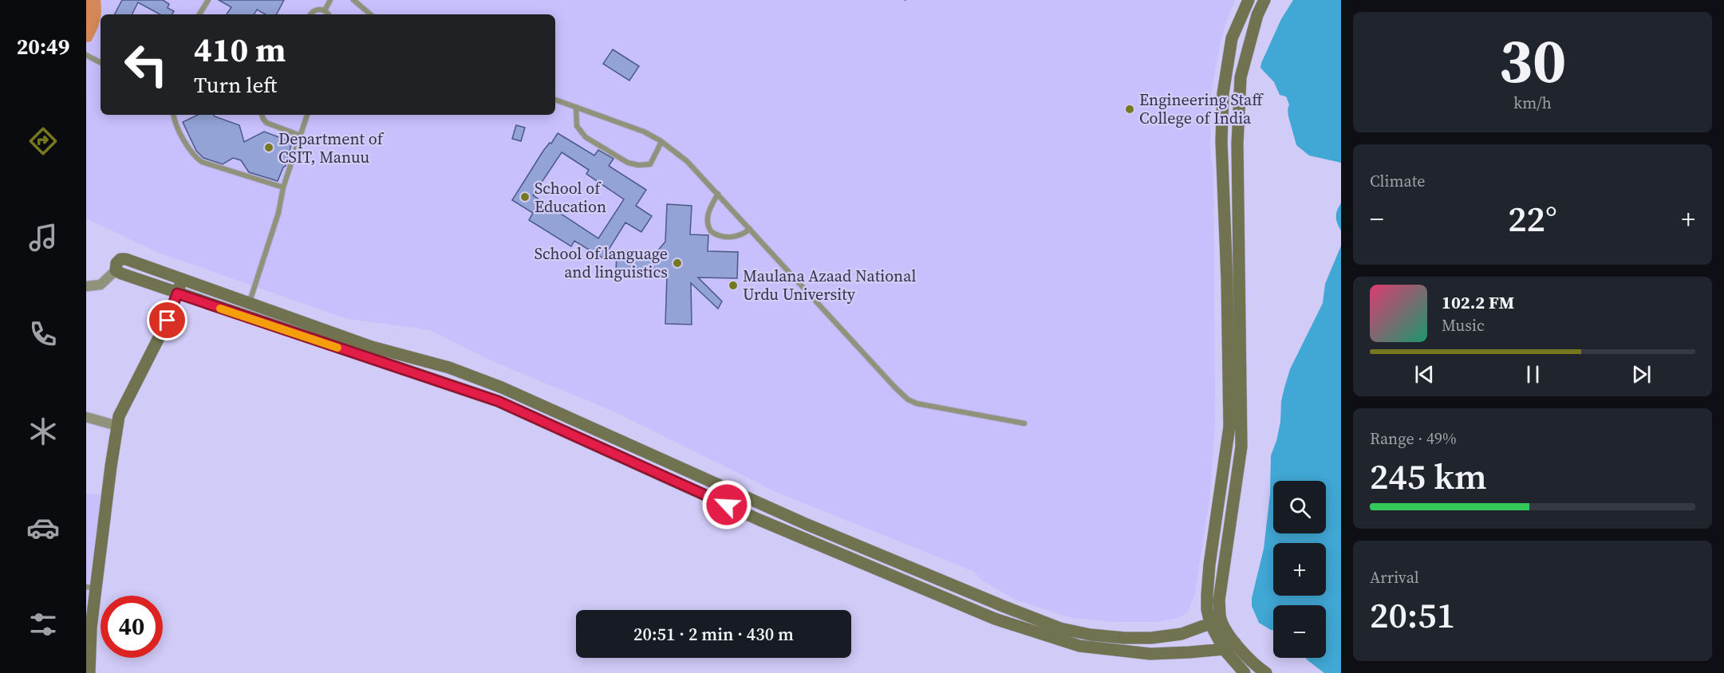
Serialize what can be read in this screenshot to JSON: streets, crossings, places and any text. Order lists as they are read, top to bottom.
{
  "places": [
    "Engineering Staff College of India",
    "Department of CSIT, Manuu",
    "School of Education",
    "School of language and linguistics",
    "Maulana Azaad National Urdu University"
  ],
  "page": {
    "tabs": "20:49",
    "tile": [
      ["30", "km/h"],
      "Climate",
      ["Range · 49%", "245 km"],
      ["Arrival", "20:51"]
    ],
    "turn": ["410 m", "Turn left"],
    "heat": ["−", "22°", "+"],
    "song": ["102.2 FM", "Music"],
    "map_buttons": ["+", "−"],
    "limit": "40",
    "trip": "20:51 · 2 min · 430 m"
  }
}
